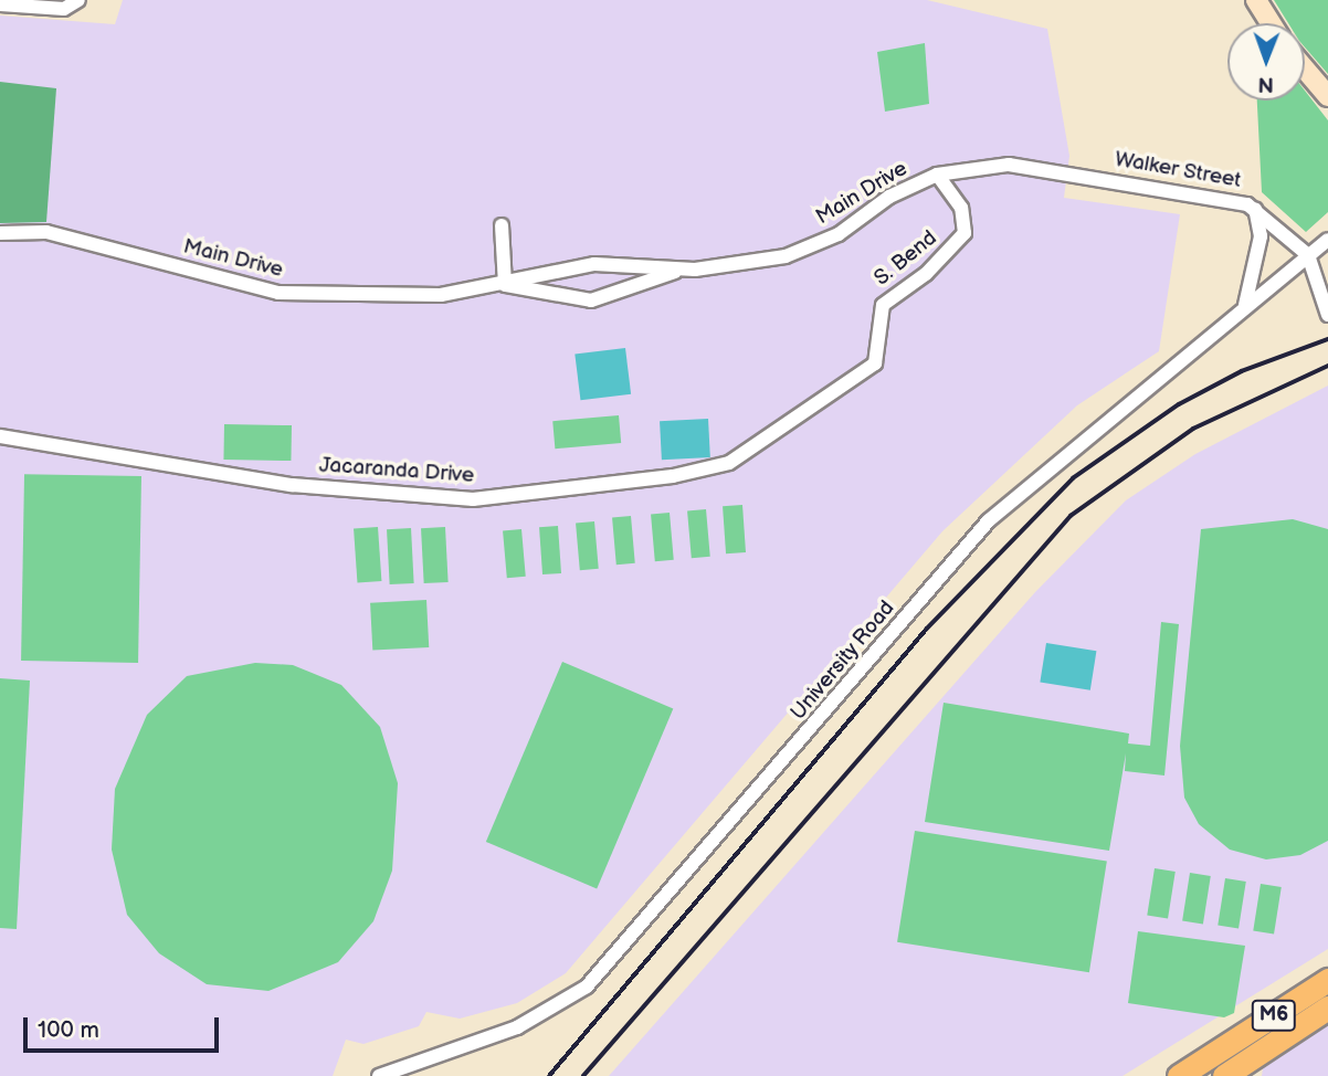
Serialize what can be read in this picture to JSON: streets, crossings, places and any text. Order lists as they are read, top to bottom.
{
  "streets": {
    "main road": ["M6"],
    "street": [
      "Walker Street",
      "Main Drive",
      "S. Bend",
      "Jacaranda Drive",
      "University Road"
    ]
  },
  "crossings": [
    ["Walker Street", "Main Drive"],
    ["Walker Street", "University Road"],
    ["Main Drive", "S. Bend"],
    ["S. Bend", "Jacaranda Drive"]
  ],
  "scale_bar": "100 m",
  "north": "bottom"
}
